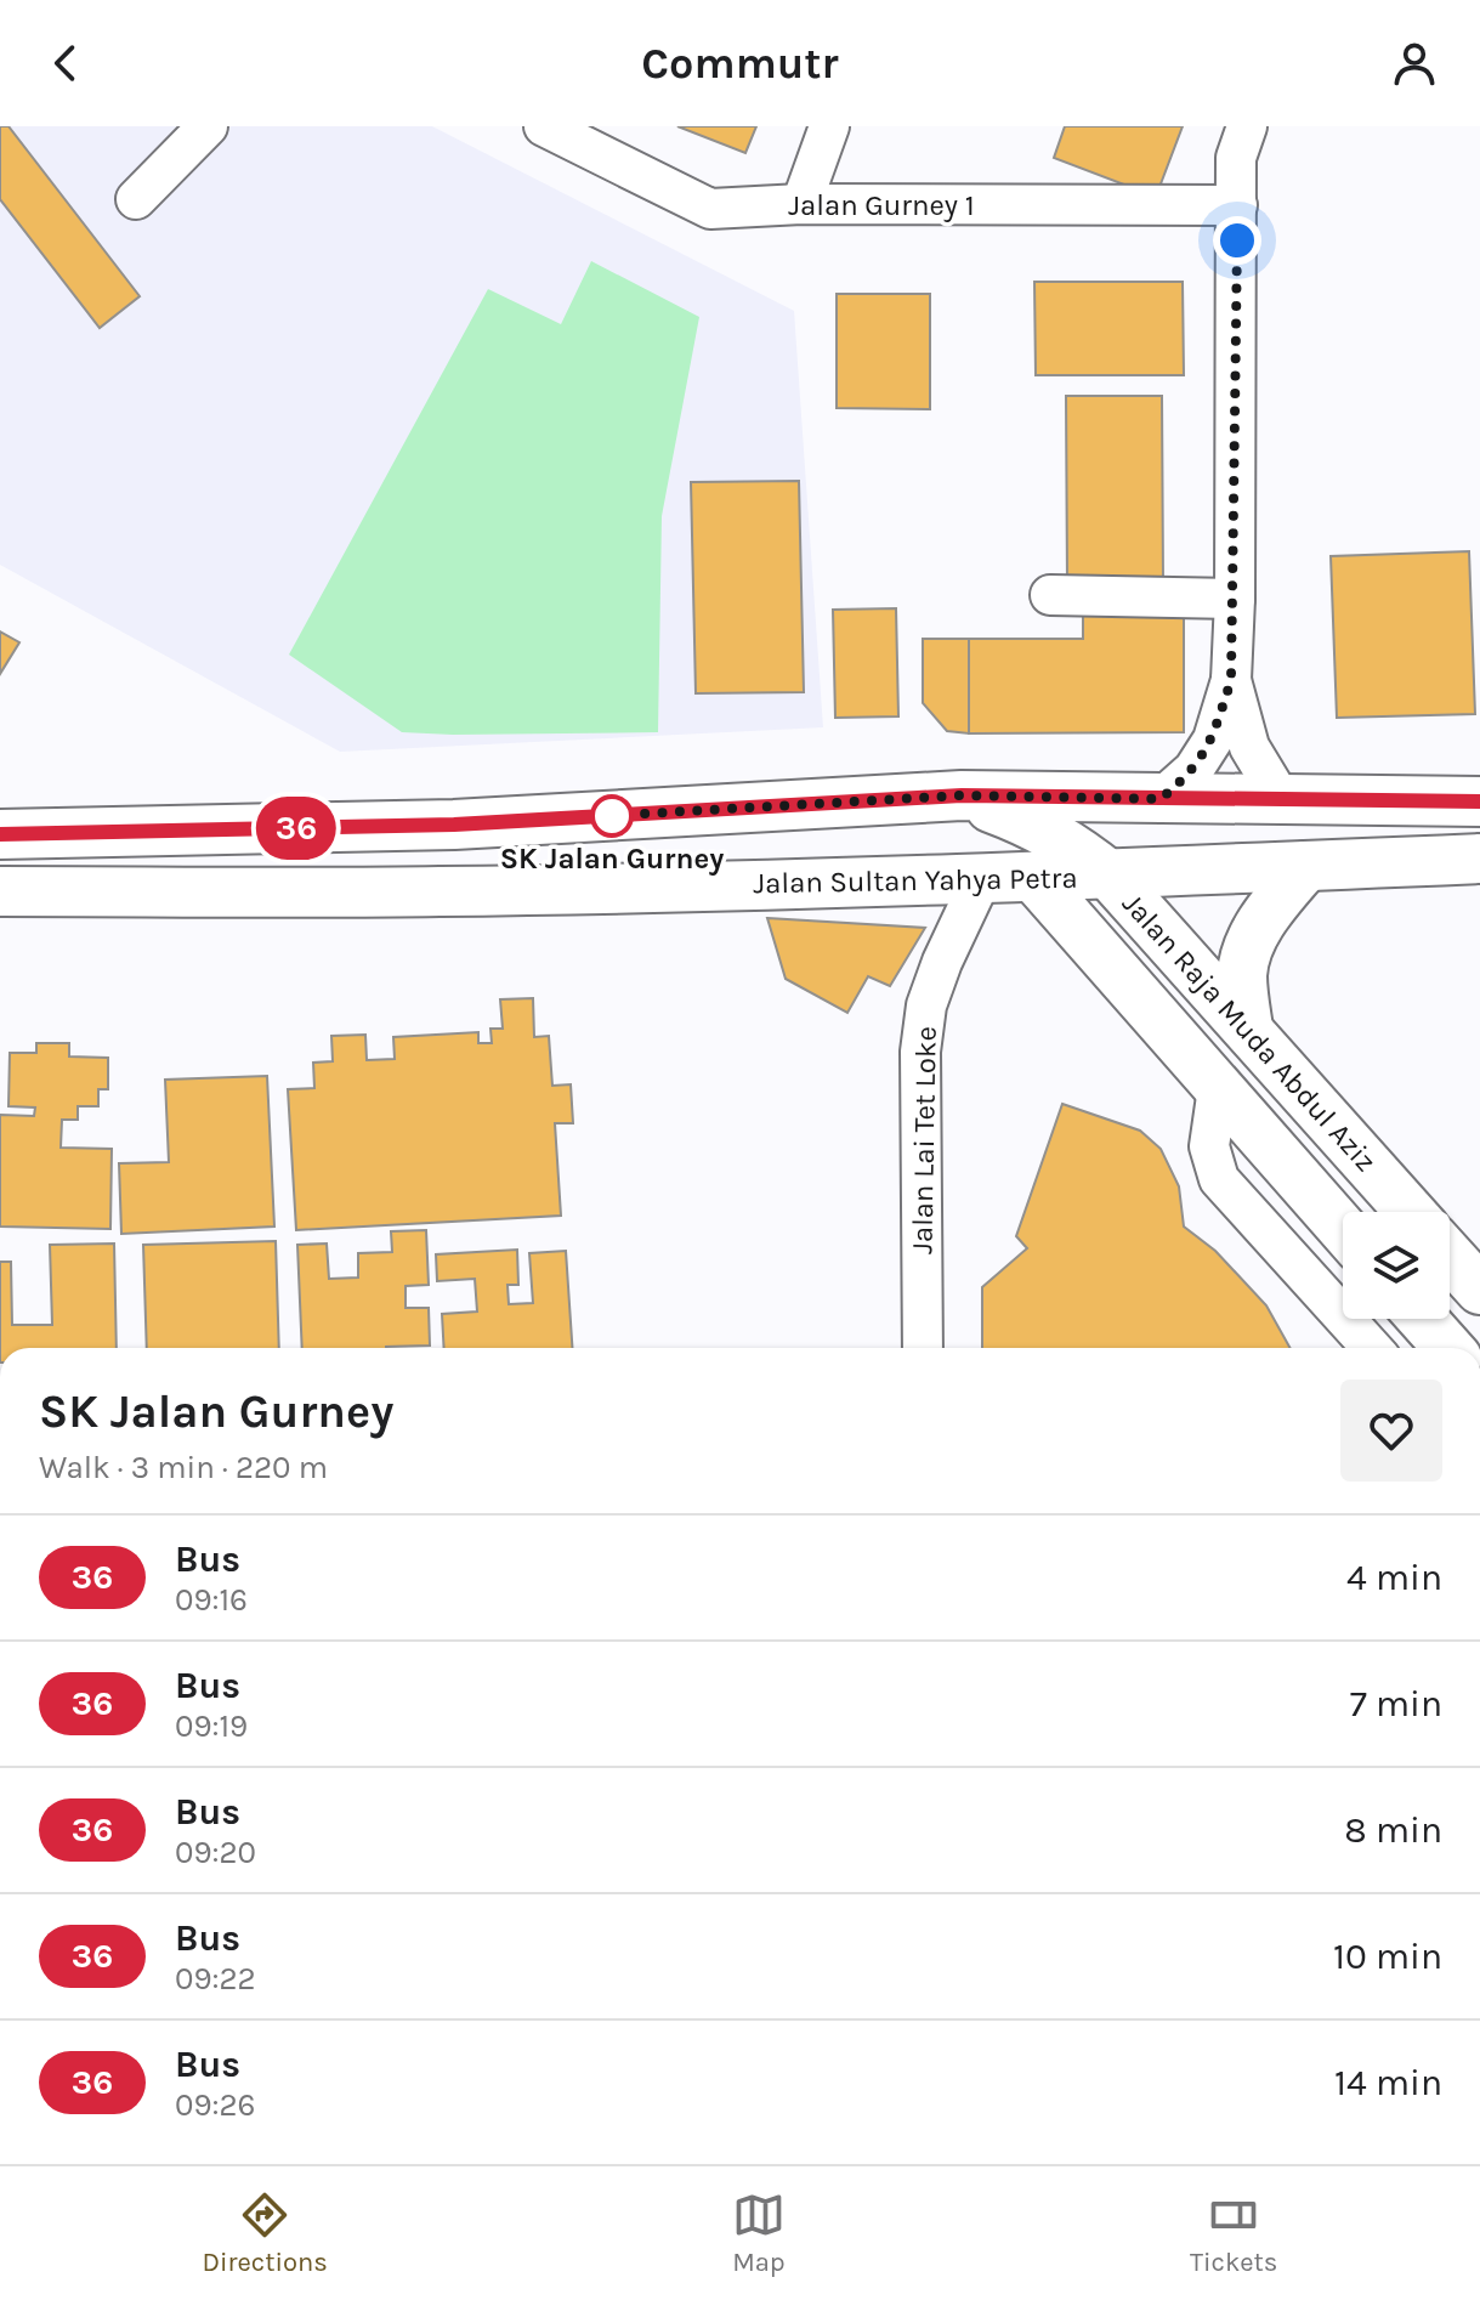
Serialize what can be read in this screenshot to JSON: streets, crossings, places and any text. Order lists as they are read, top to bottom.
{
  "streets": {
    "main road": ["Jalan Sultan Yahya Petra", "Jalan Raja Muda Abdul Aziz"],
    "street": ["Jalan Gurney 1", "Jalan Lai Tet Loke"]
  },
  "crossings": [
    ["Jalan Sultan Yahya Petra", "Jalan Raja Muda Abdul Aziz"],
    ["Jalan Sultan Yahya Petra", "Jalan Lai Tet Loke"]
  ],
  "places": ["SK Jalan Gurney"],
  "lines": ["bus line 36"],
  "page": {
    "header": "Commutr",
    "on_map": "36",
    "heading": ["SK Jalan Gurney", "Walk · 3 min · 220 m"],
    "list": [
      {
        "mark": "36",
        "name": "Bus",
        "note": "09:16",
        "value": "4 min"
      },
      {
        "mark": "36",
        "name": "Bus",
        "note": "09:19",
        "value": "7 min"
      },
      {
        "mark": "36",
        "name": "Bus",
        "note": "09:20",
        "value": "8 min"
      },
      {
        "mark": "36",
        "name": "Bus",
        "note": "09:22",
        "value": "10 min"
      },
      {
        "mark": "36",
        "name": "Bus",
        "note": "09:26",
        "value": "14 min"
      }
    ],
    "tabs": ["Directions", "Map", "Tickets"]
  }
}
